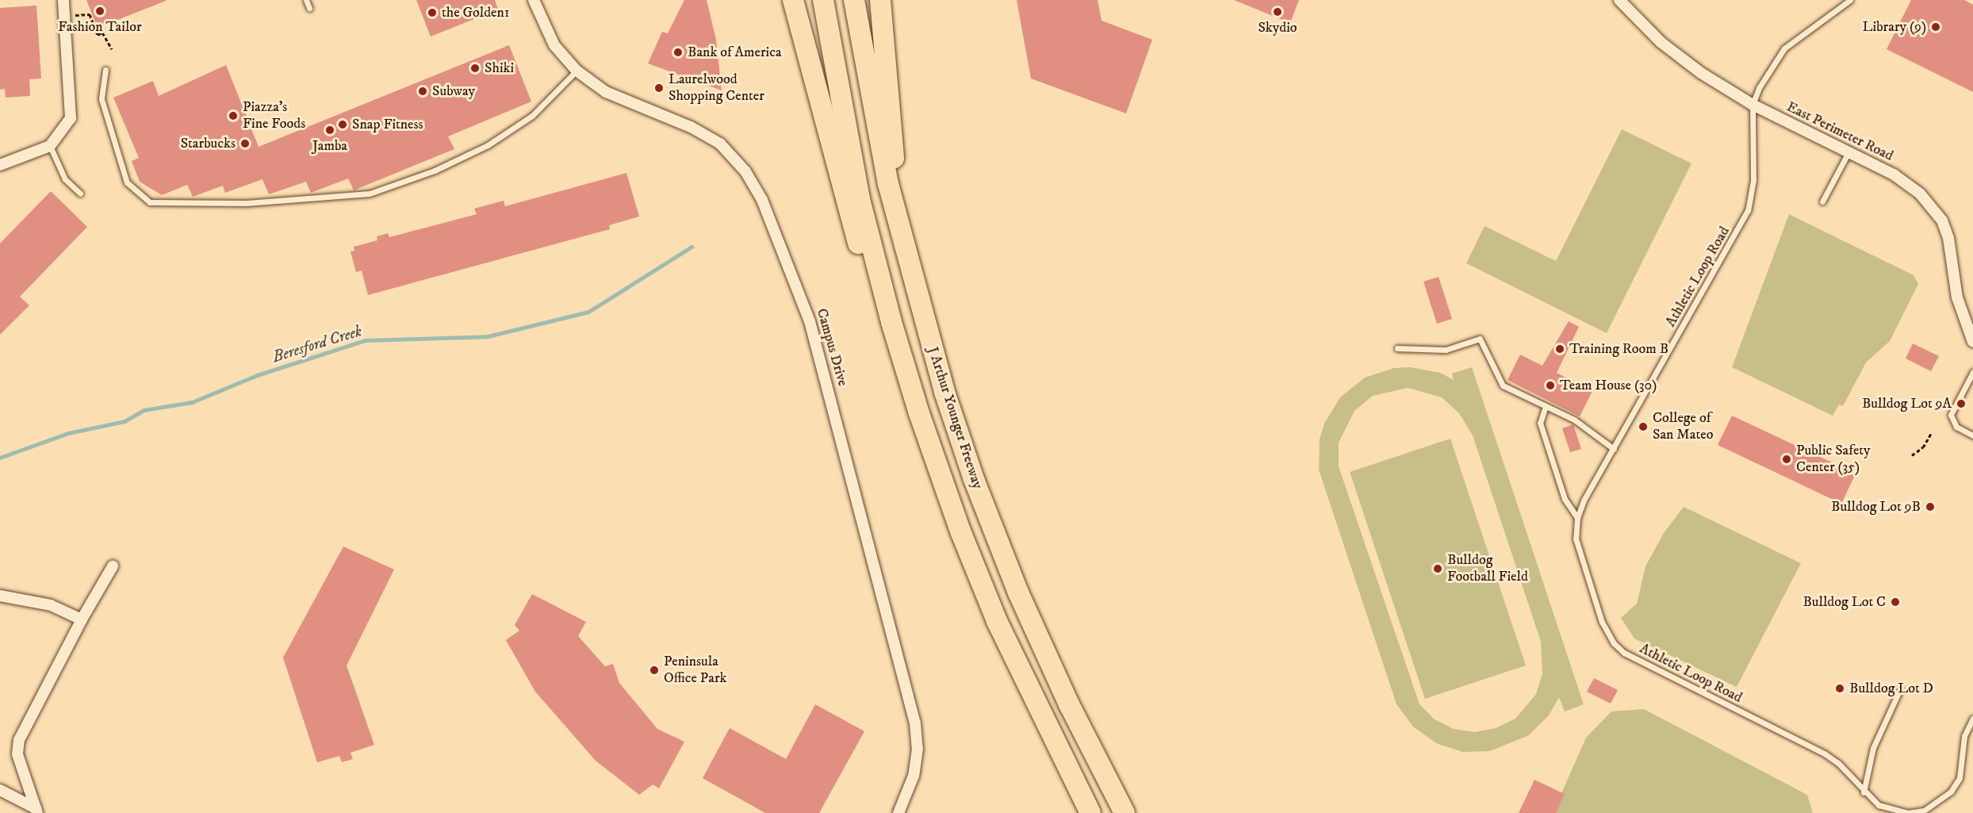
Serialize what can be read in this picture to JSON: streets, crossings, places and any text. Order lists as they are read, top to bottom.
{
  "streets": {
    "highway": ["J Arthur Younger Freeway"],
    "street": ["East Perimeter Road", "Campus Drive"],
    "lane": ["Athletic Loop Road"]
  },
  "crossings": [
    ["East Perimeter Road", "Athletic Loop Road"]
  ],
  "water": ["Beresford Creek"],
  "places": [
    "Fashion Tailor",
    "Skydio",
    "the Golden1",
    "Library (9)",
    "Bank of America",
    "Shiki",
    "Laurelwood Shopping Center",
    "Subway",
    "Piazza's Fine Foods",
    "Snap Fitness",
    "Jamba",
    "Starbucks",
    "Training Room B",
    "Team House (30)",
    "Bulldog Lot 9A",
    "College of San Mateo",
    "Public Safety Center (35)",
    "Bulldog Lot 9B",
    "Bulldog Football Field",
    "Bulldog Lot C",
    "Peninsula Office Park",
    "Bulldog Lot D"
  ]
}
